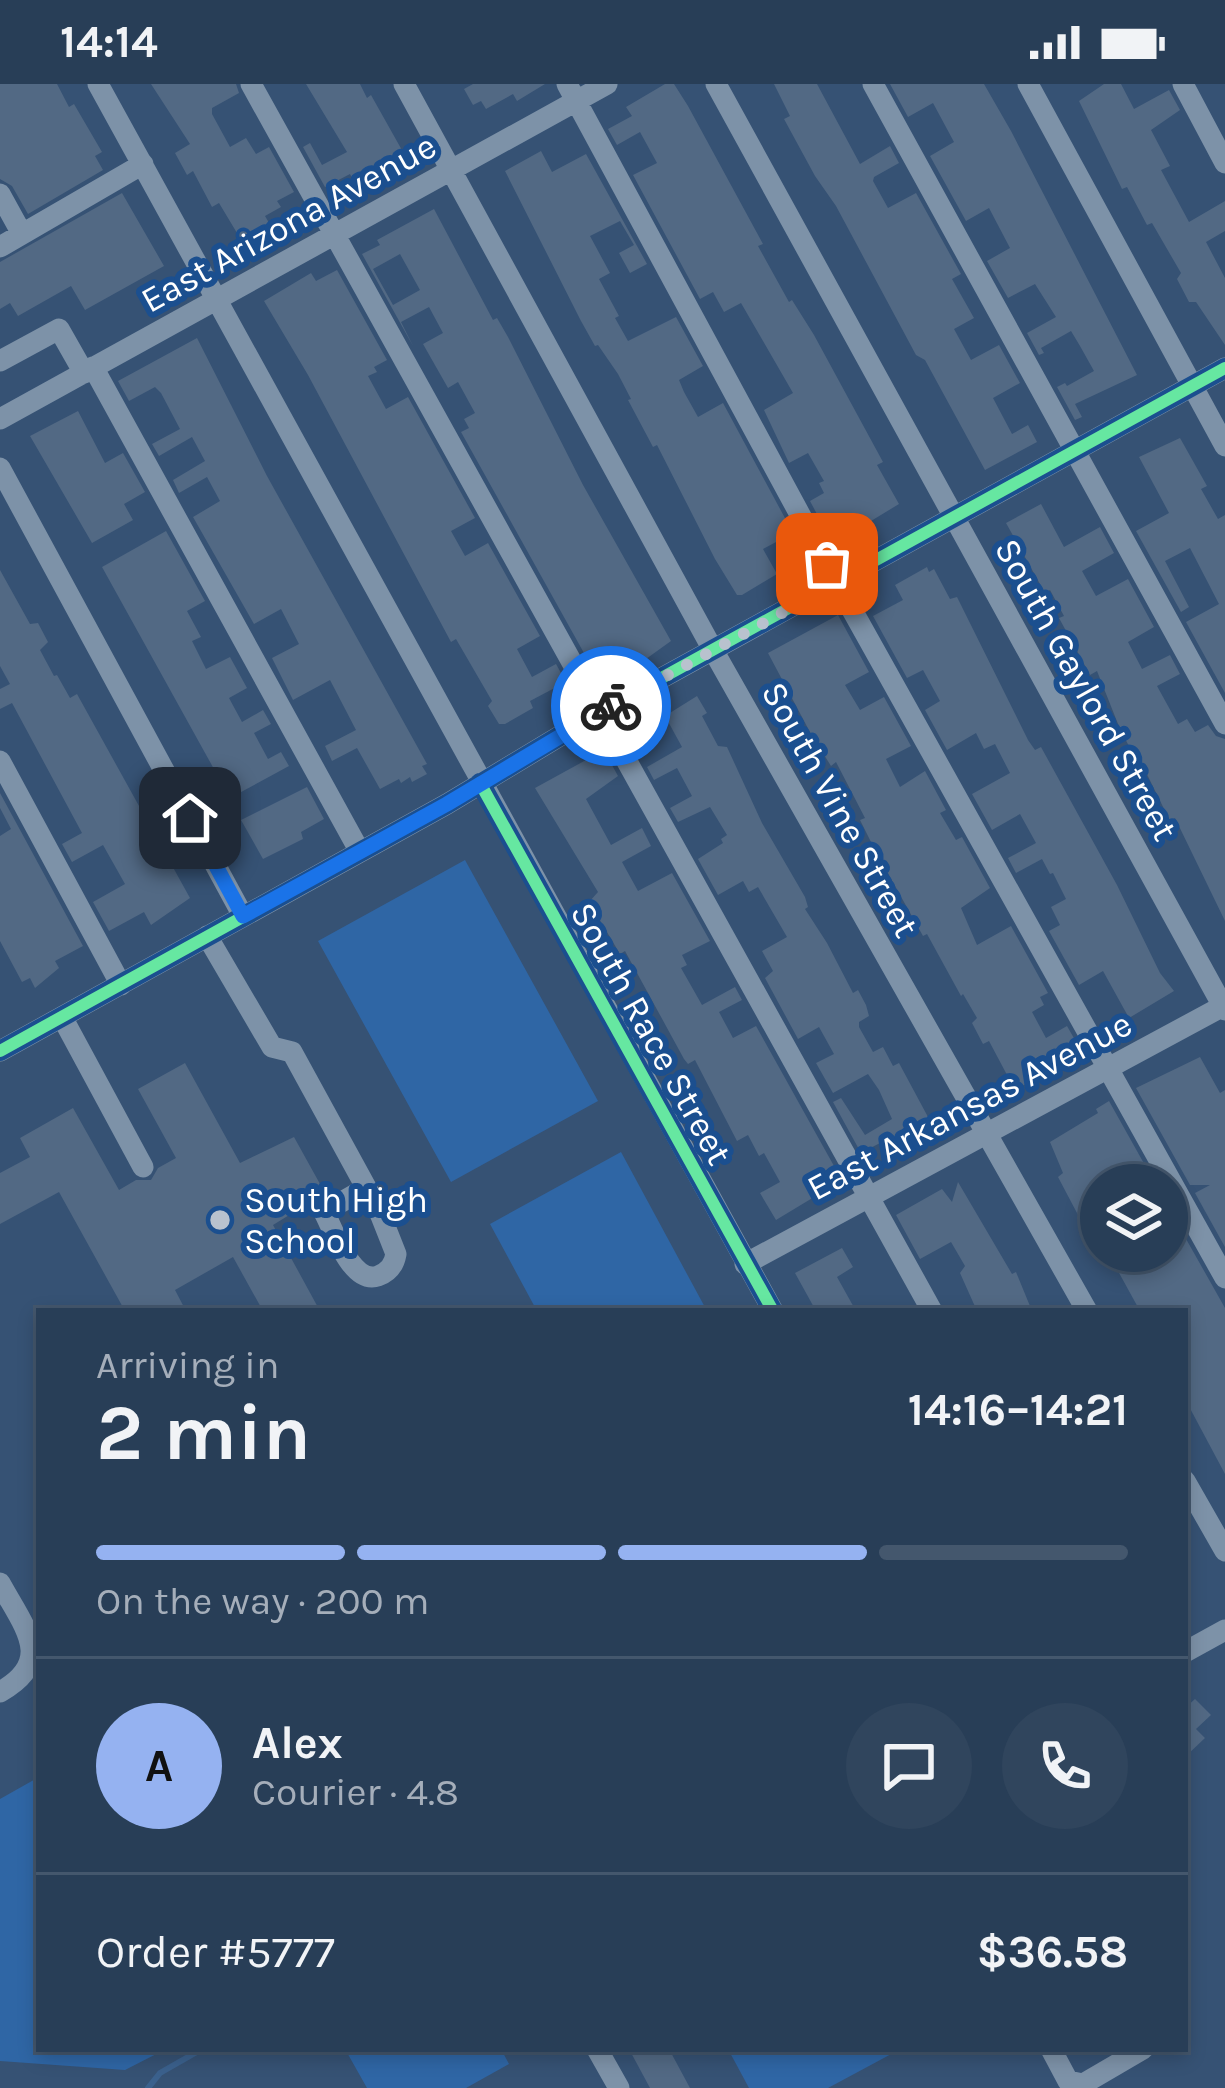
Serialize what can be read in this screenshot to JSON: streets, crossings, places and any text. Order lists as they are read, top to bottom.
{
  "streets": {
    "street": [
      "East Arizona Avenue",
      "South Gaylord Street",
      "South Vine Street",
      "South Race Street",
      "East Arkansas Avenue"
    ]
  },
  "crossings": [
    ["East Arizona Avenue", "South Vine Street"],
    ["East Arizona Avenue", "South Race Street"],
    ["South Gaylord Street", "East Arkansas Avenue"],
    ["South Vine Street", "East Arkansas Avenue"],
    ["South Race Street", "East Arkansas Avenue"]
  ],
  "places": ["South High School"],
  "page": {
    "status": "14:14",
    "heading": ["2 min", "Arriving in", "14:16–14:21"],
    "panel": [
      "Alex",
      "Courier · 4.8",
      "Order #5777",
      "$36.58"
    ],
    "bar": "On the way · 200 m",
    "round": "A"
  }
}
